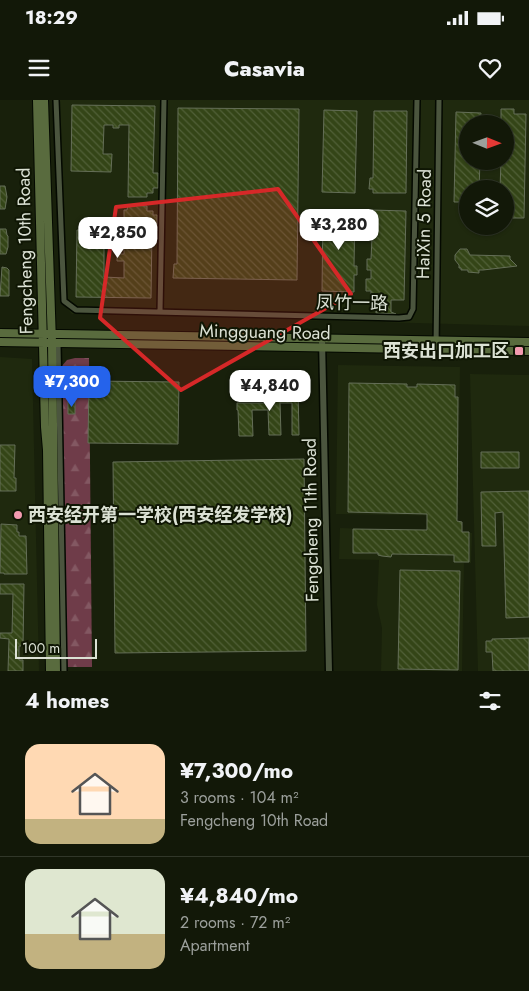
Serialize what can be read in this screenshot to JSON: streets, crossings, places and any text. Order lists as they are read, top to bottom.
{
  "streets": {
    "main road": ["Fengcheng 10th Road", "Mingguang Road"],
    "street": ["HaiXin 5 Road", "凤竹一路", "Fengcheng 11th Road"]
  },
  "crossings": [
    ["HaiXin 5 Road", "Mingguang Road"],
    ["Fengcheng 10th Road", "Mingguang Road"],
    ["Mingguang Road", "Fengcheng 11th Road"]
  ],
  "places": {
    "transit": ["西安出口加工区"],
    "other": ["西安经开第一学校(西安经发学校)"]
  },
  "scale_bar": "100 m",
  "north": "right",
  "page": {
    "status": "18:29",
    "header": "Casavia",
    "price": [
      "¥3,280",
      "¥2,850",
      "¥7,300",
      "¥4,840"
    ],
    "scale": "100 m",
    "heading": "4 homes",
    "list": [
      {
        "name": "¥7,300/mo",
        "note": "3 rooms · 104 m² · Fengcheng 10th Road"
      },
      {
        "name": "¥4,840/mo",
        "note": "2 rooms · 72 m² · Apartment"
      }
    ]
  }
}
